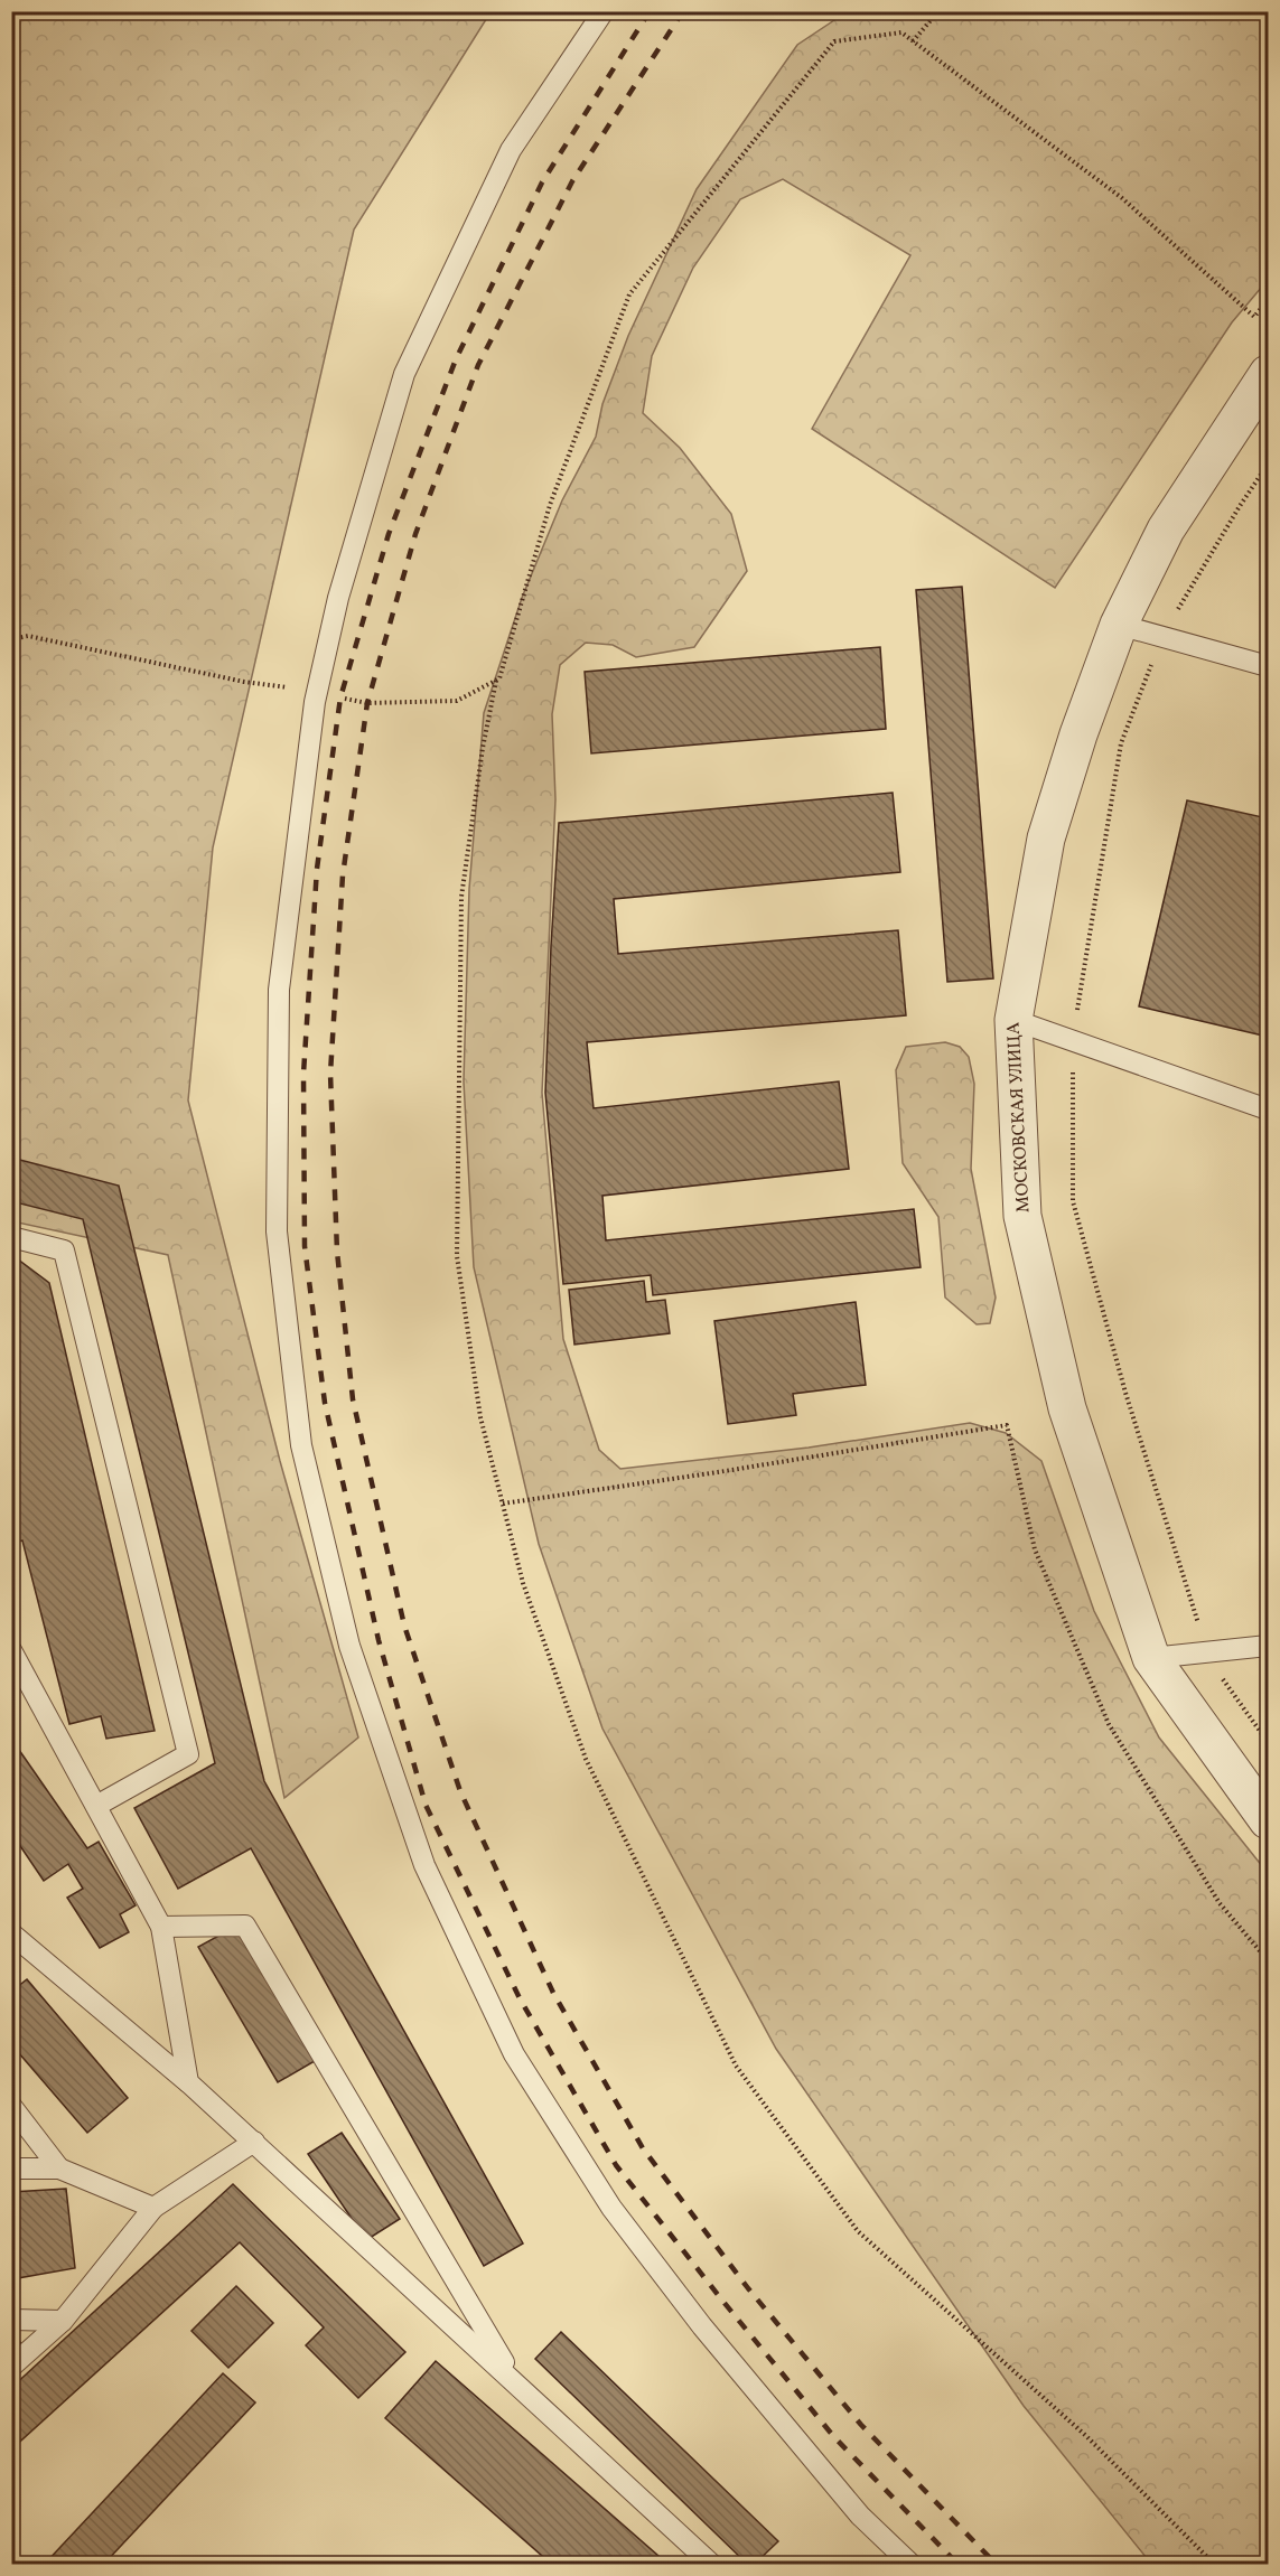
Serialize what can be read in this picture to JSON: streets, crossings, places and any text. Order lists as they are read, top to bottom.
{
  "streets": {
    "street": ["МОСКОВСКАЯ УЛИЦА"]
  }
}
